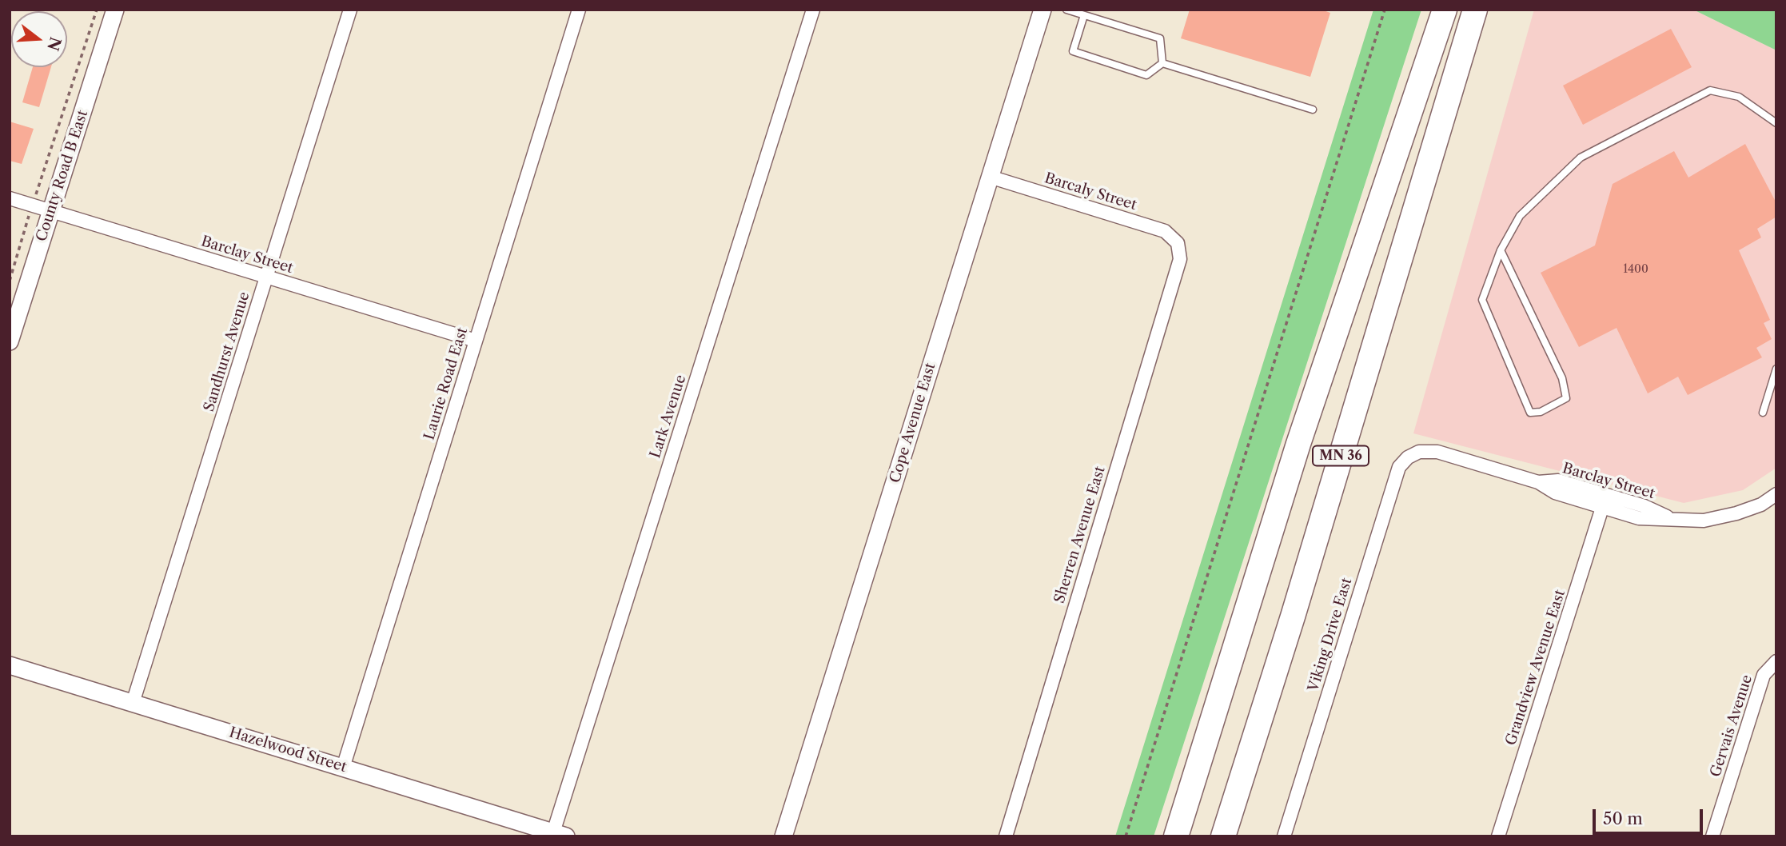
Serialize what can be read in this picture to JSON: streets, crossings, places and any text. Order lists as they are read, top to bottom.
{
  "streets": {
    "highway": ["MN 36"],
    "street": [
      "County Road B East",
      "Barcaly Street",
      "Barclay Street",
      "Sandhurst Avenue",
      "Laurie Road East",
      "Lark Avenue",
      "Cope Avenue East",
      "Sherren Avenue East",
      "Viking Drive East",
      "Grandview Avenue East",
      "Gervais Avenue",
      "Hazelwood Street"
    ]
  },
  "crossings": [
    ["County Road B East", "Barclay Street"],
    ["Barcaly Street", "Cope Avenue East"],
    ["Barcaly Street", "Sherren Avenue East"],
    ["Barclay Street", "Sandhurst Avenue"],
    ["Barclay Street", "Laurie Road East"],
    ["Barclay Street", "Viking Drive East"],
    ["Barclay Street", "Grandview Avenue East"],
    ["Sandhurst Avenue", "Hazelwood Street"],
    ["Laurie Road East", "Hazelwood Street"],
    ["Lark Avenue", "Hazelwood Street"]
  ],
  "house_numbers": ["1400"],
  "scale_bar": "50 m",
  "north": "right"
}
